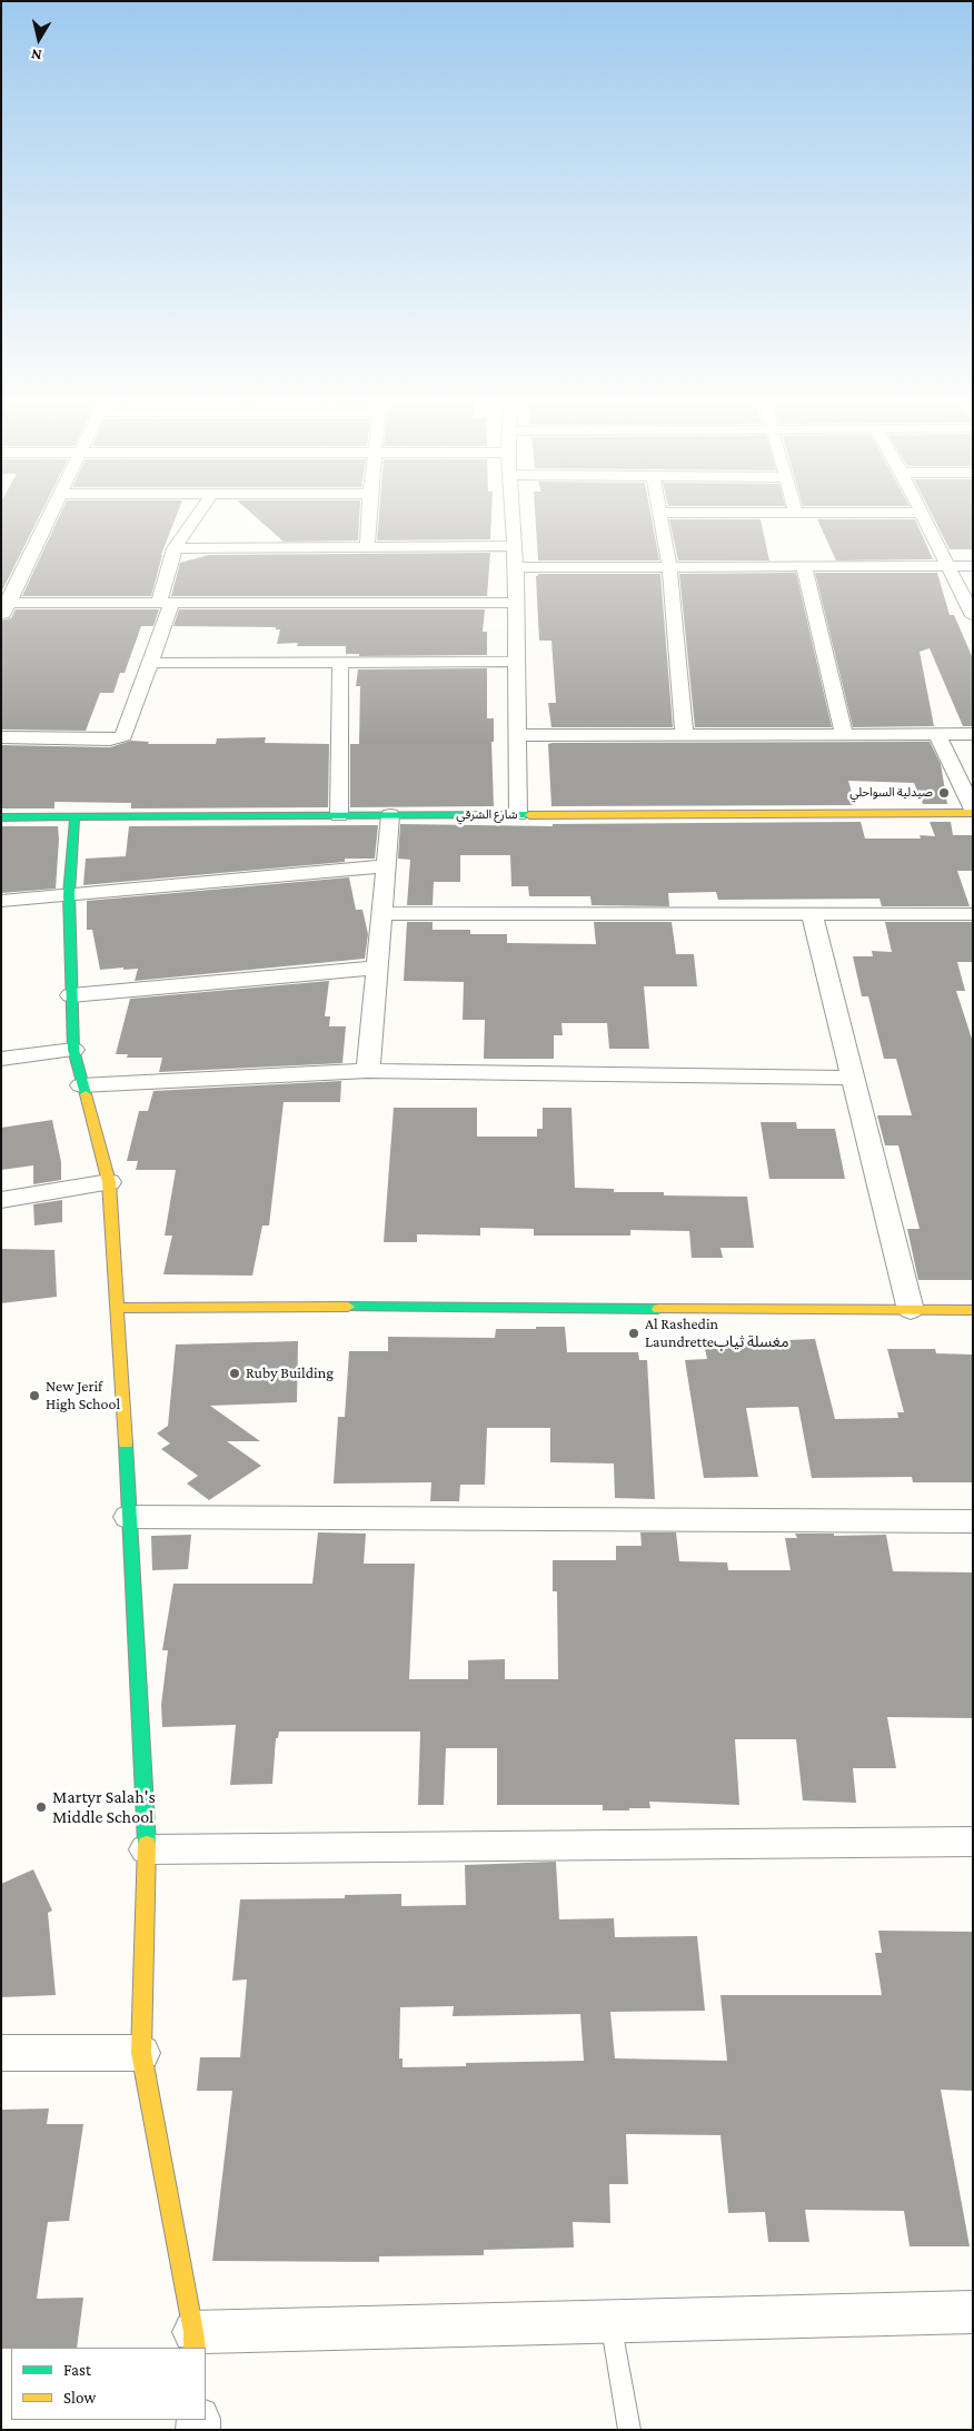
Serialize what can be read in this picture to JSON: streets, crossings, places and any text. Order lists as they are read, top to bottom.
{
  "streets": {
    "street": ["شارع الشرقي"]
  },
  "places": [
    "صيدلية السواحلي",
    "Al Rashedin Laundretteمغسلة ثياب",
    "Ruby Building",
    "New Jerif High School",
    "Martyr Salah's Middle School"
  ],
  "legend": ["Fast", "Slow"],
  "north": "bottom"
}
